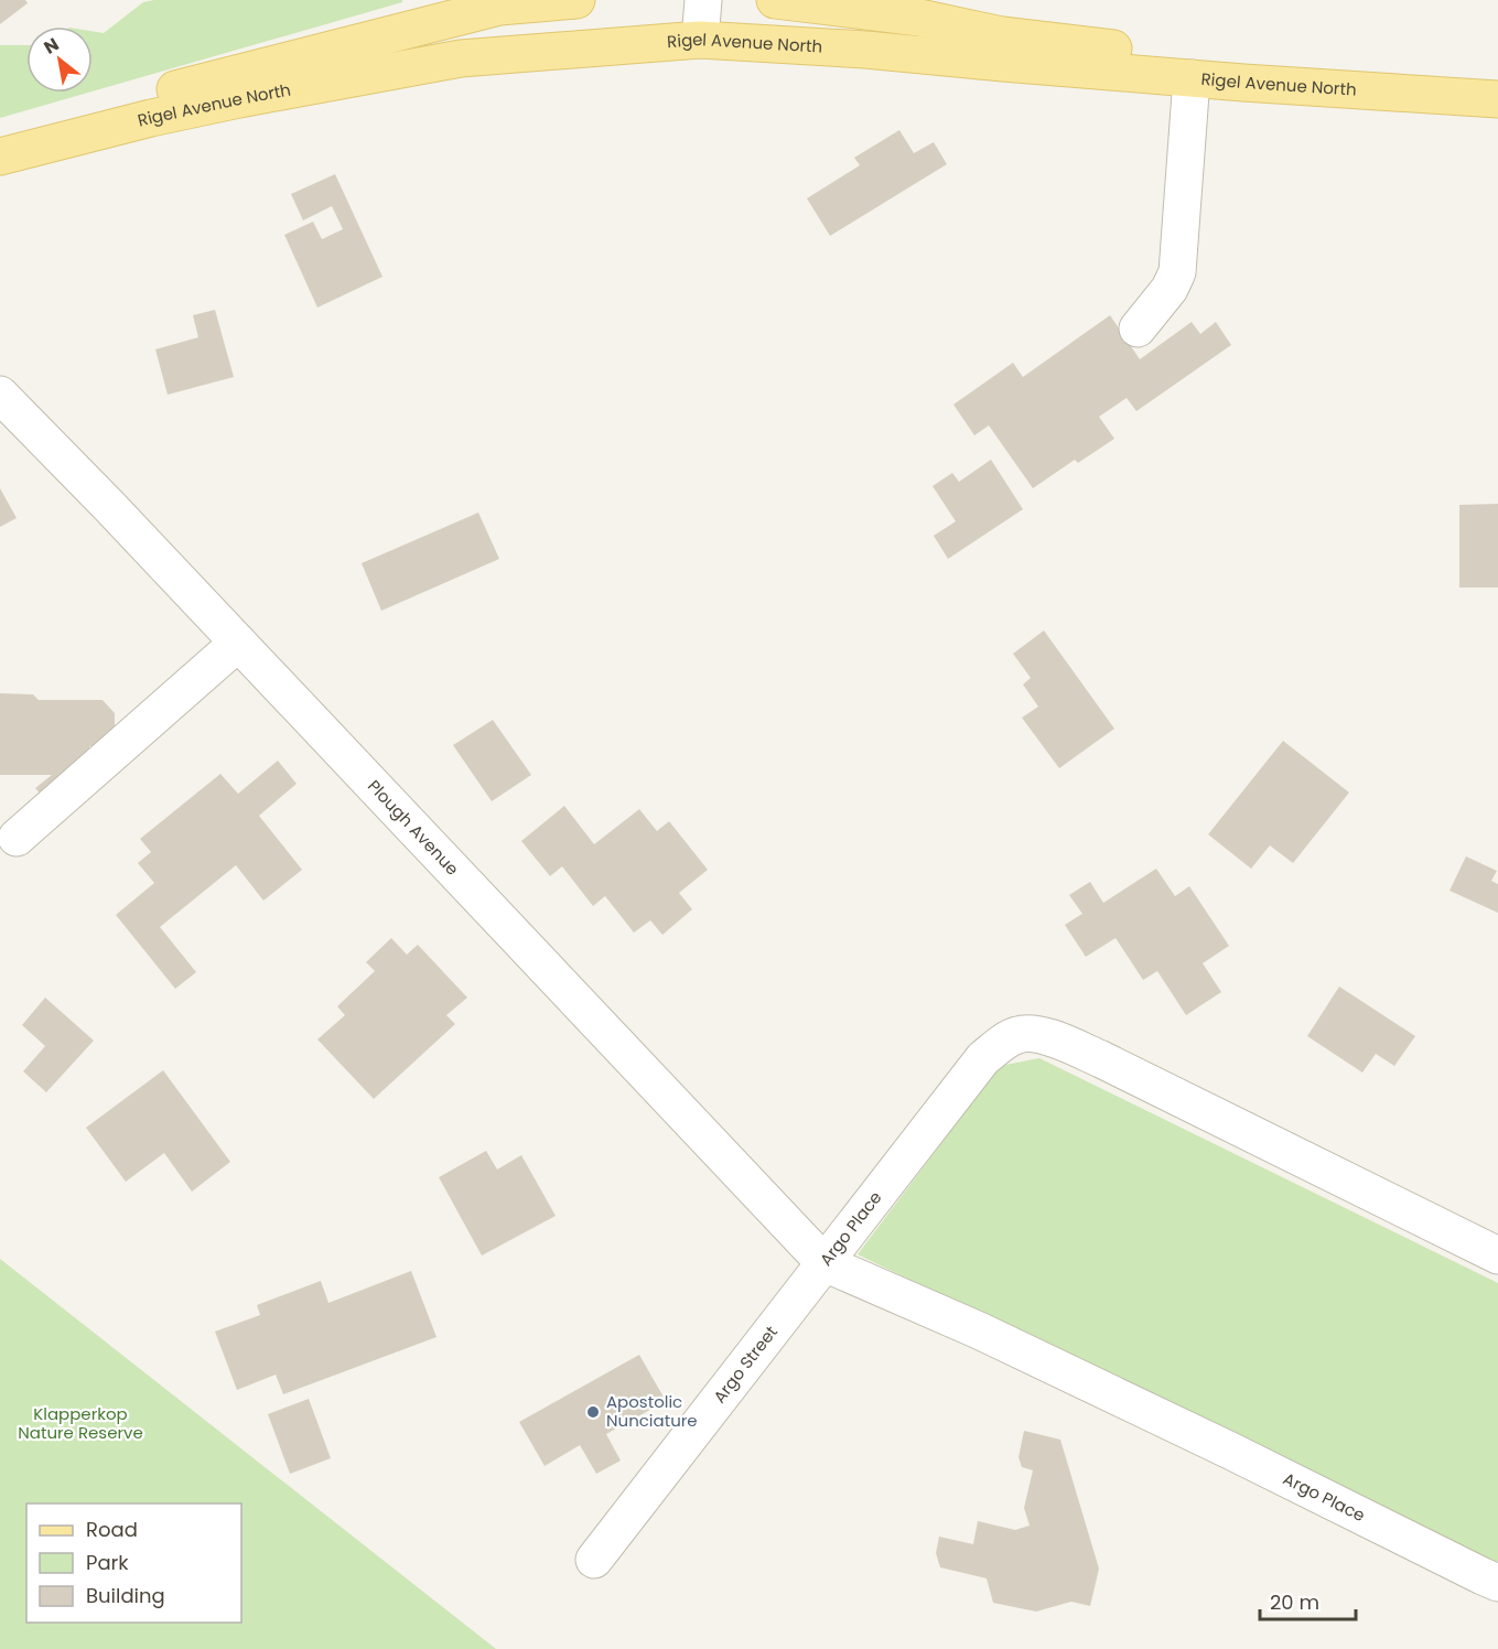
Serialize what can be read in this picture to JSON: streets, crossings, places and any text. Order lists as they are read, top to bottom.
{
  "streets": {
    "main road": ["Rigel Avenue North"],
    "street": ["Plough Avenue", "Argo Place", "Argo Street"]
  },
  "crossings": [
    ["Plough Avenue", "Argo Place"],
    ["Plough Avenue", "Argo Street"],
    ["Argo Place", "Argo Street"]
  ],
  "parks": ["Klapperkop Nature Reserve"],
  "places": ["Apostolic Nunciature"],
  "legend": ["Road", "Park", "Building"],
  "scale_bar": "20 m",
  "north": "top left"
}
